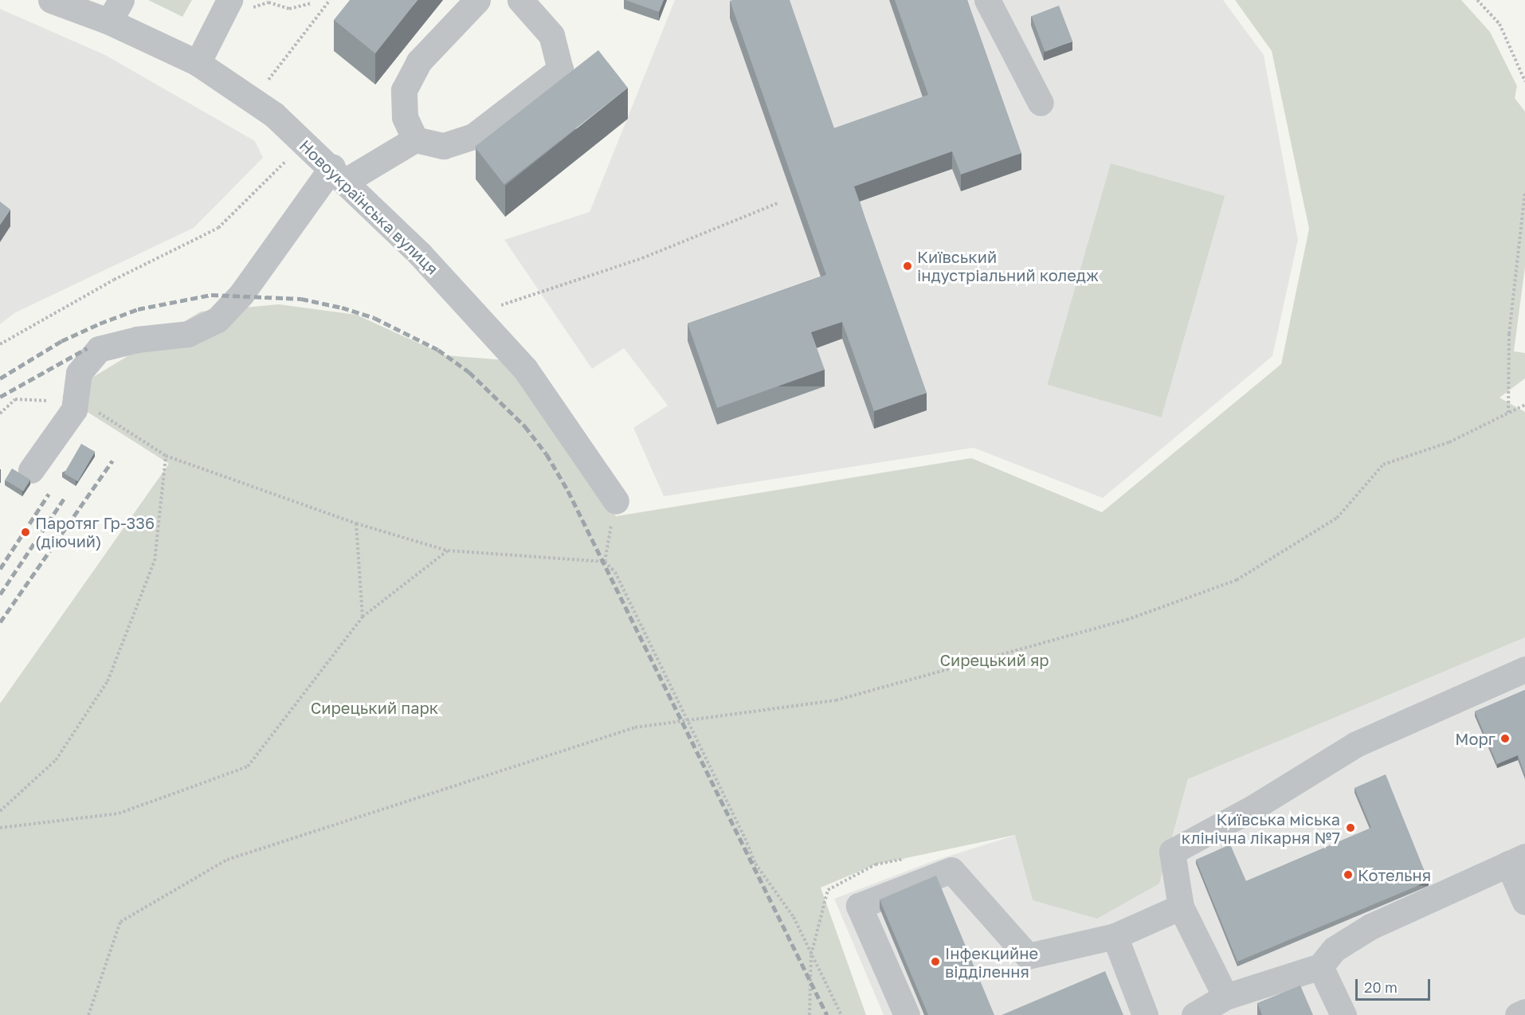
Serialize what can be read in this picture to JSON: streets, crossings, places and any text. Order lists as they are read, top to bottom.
{
  "streets": {
    "street": ["Новоукраїнська вулиця"]
  },
  "parks": ["Сирецький яр", "Сирецький парк"],
  "places": [
    "Київський індустріальний коледж",
    "Паротяг Гр-336 (діючий)",
    "Морг",
    "Київська міська клінічна лікарня №7",
    "Котельня",
    "Інфекцийне відділення"
  ],
  "scale_bar": "20 m"
}
